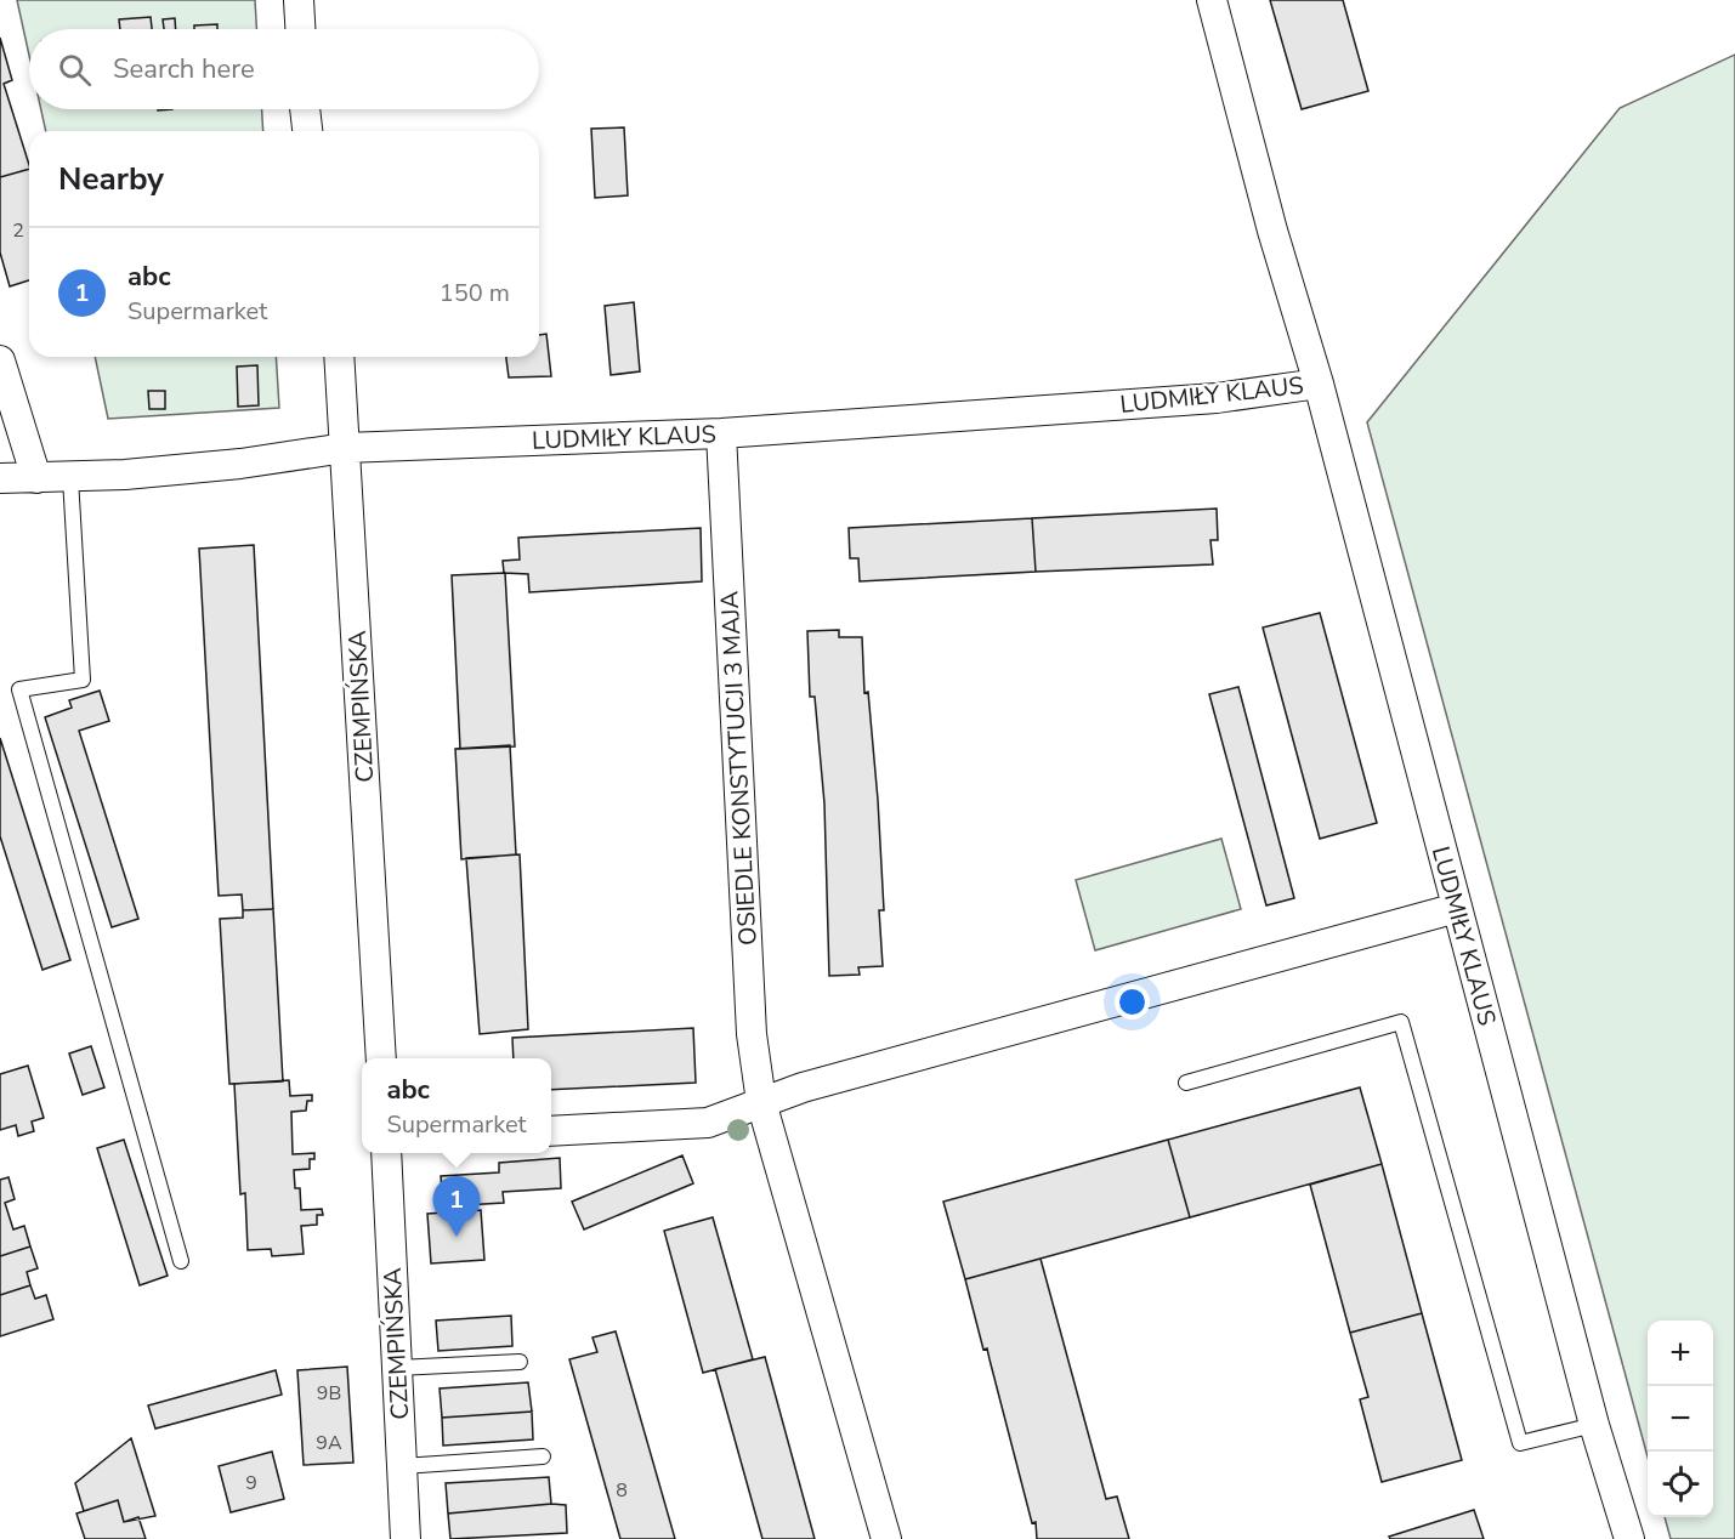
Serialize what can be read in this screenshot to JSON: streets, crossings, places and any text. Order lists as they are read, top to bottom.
{
  "streets": {
    "street": ["LUDMIŁY KLAUS", "CZEMPIŃSKA", "OSIEDLE KONSTYTUCJI 3 MAJA"]
  },
  "crossings": [
    ["LUDMIŁY KLAUS", "CZEMPIŃSKA"],
    ["LUDMIŁY KLAUS", "OSIEDLE KONSTYTUCJI 3 MAJA"]
  ],
  "house_numbers": [
    "2",
    "9B",
    "9A",
    "9",
    "8"
  ],
  "page": {
    "search": "Search here",
    "heading": "Nearby",
    "list": [
      {
        "mark": "1",
        "name": "abc",
        "note": "Supermarket",
        "value": "150 m"
      }
    ],
    "popup": ["abc", "Supermarket"],
    "pins": "1",
    "map_buttons": ["+", "−"]
  }
}
